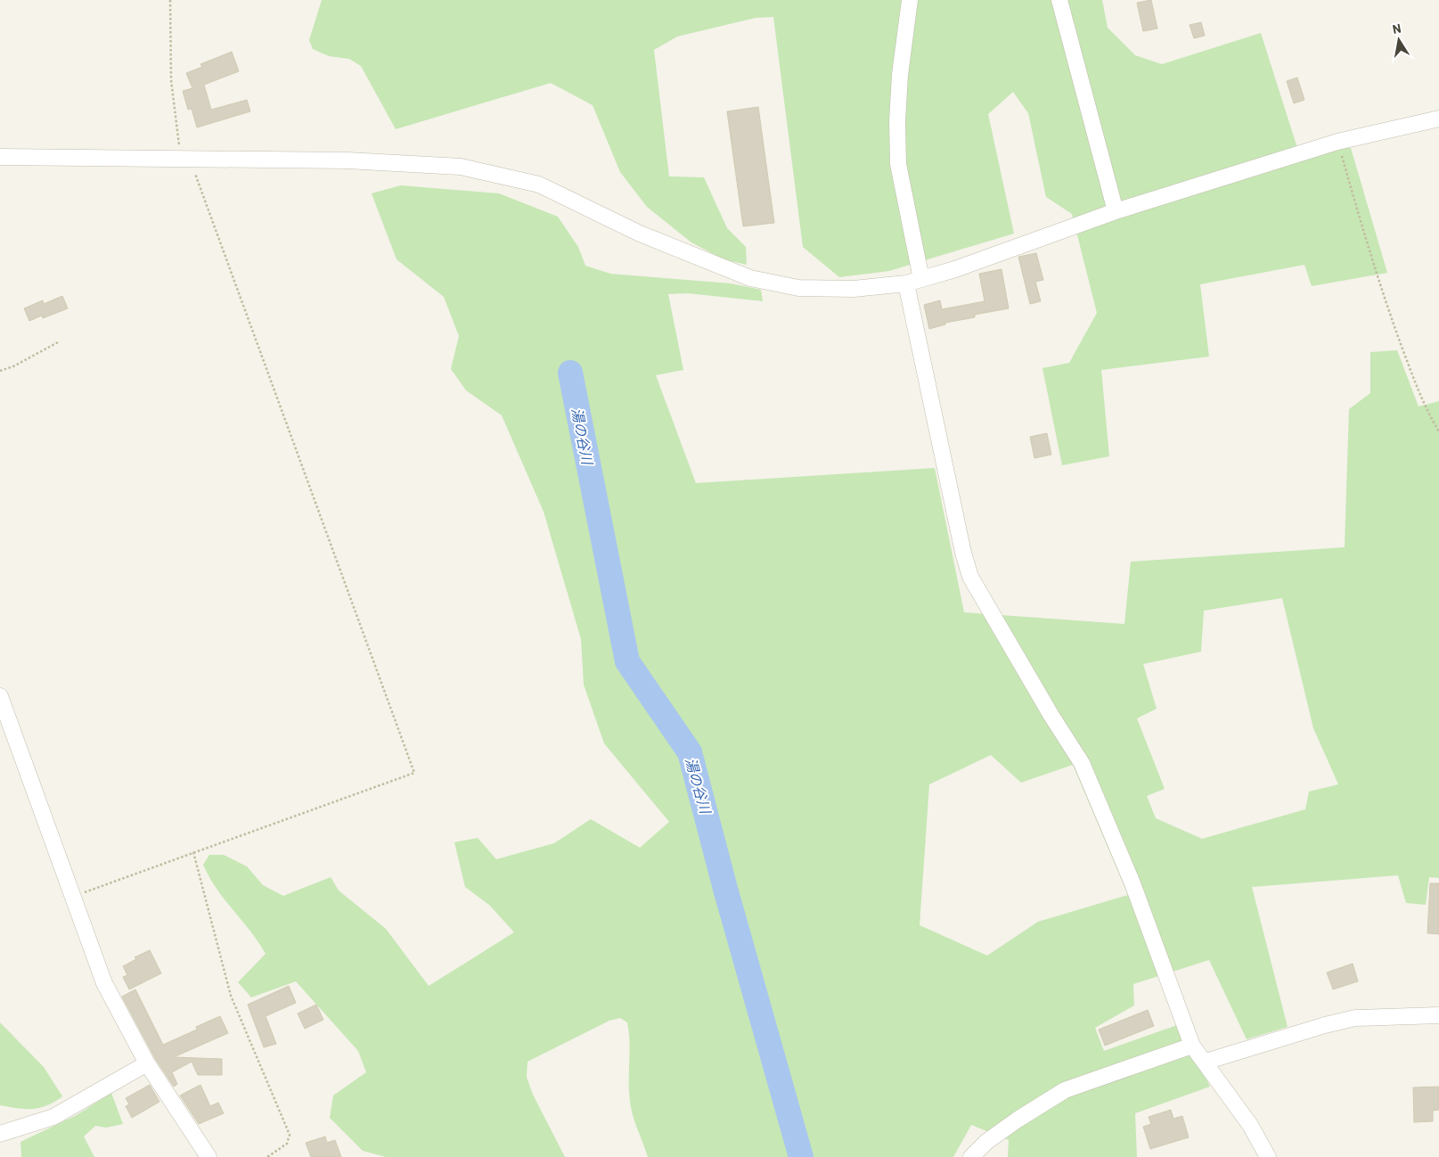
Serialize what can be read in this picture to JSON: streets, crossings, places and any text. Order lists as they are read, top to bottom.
{
  "water": ["湯の谷川"],
  "north": "top"
}
